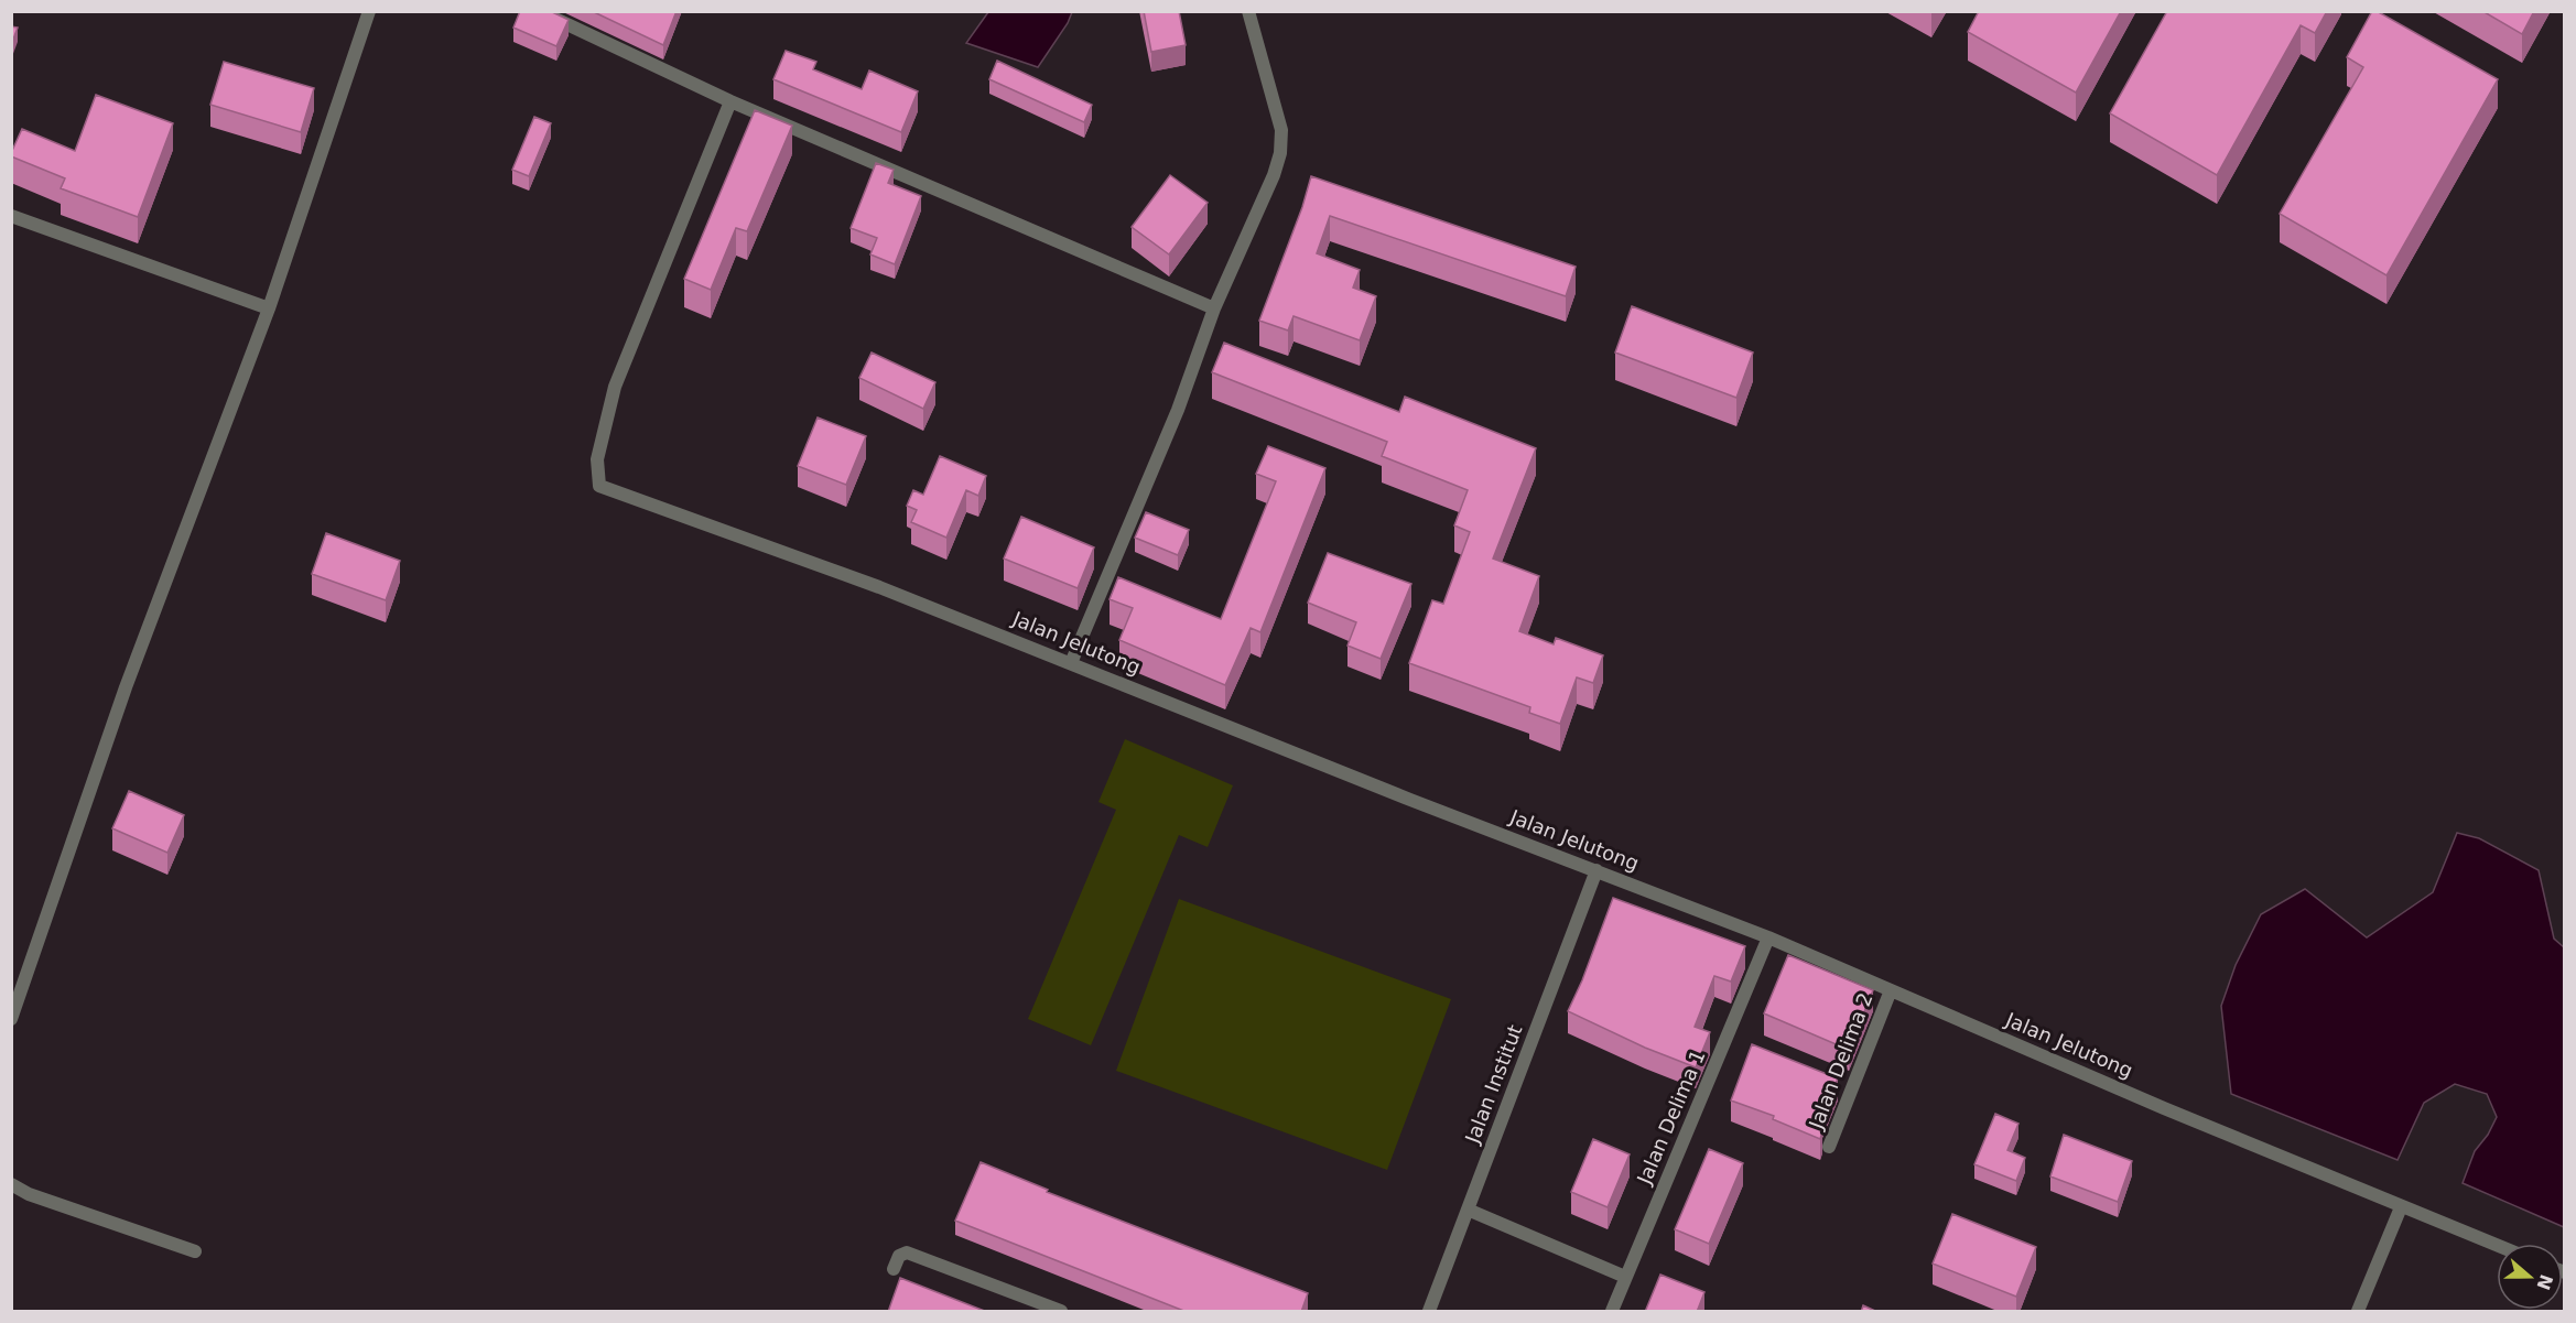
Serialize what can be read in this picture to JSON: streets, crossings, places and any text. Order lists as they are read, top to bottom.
{
  "streets": {
    "street": [
      "Jalan Jelutong",
      "Jalan Delima 2",
      "Jalan Institut",
      "Jalan Delima 1"
    ]
  },
  "crossings": [
    ["Jalan Jelutong", "Jalan Delima 2"],
    ["Jalan Jelutong", "Jalan Institut"],
    ["Jalan Jelutong", "Jalan Delima 1"]
  ],
  "north": "right"
}
